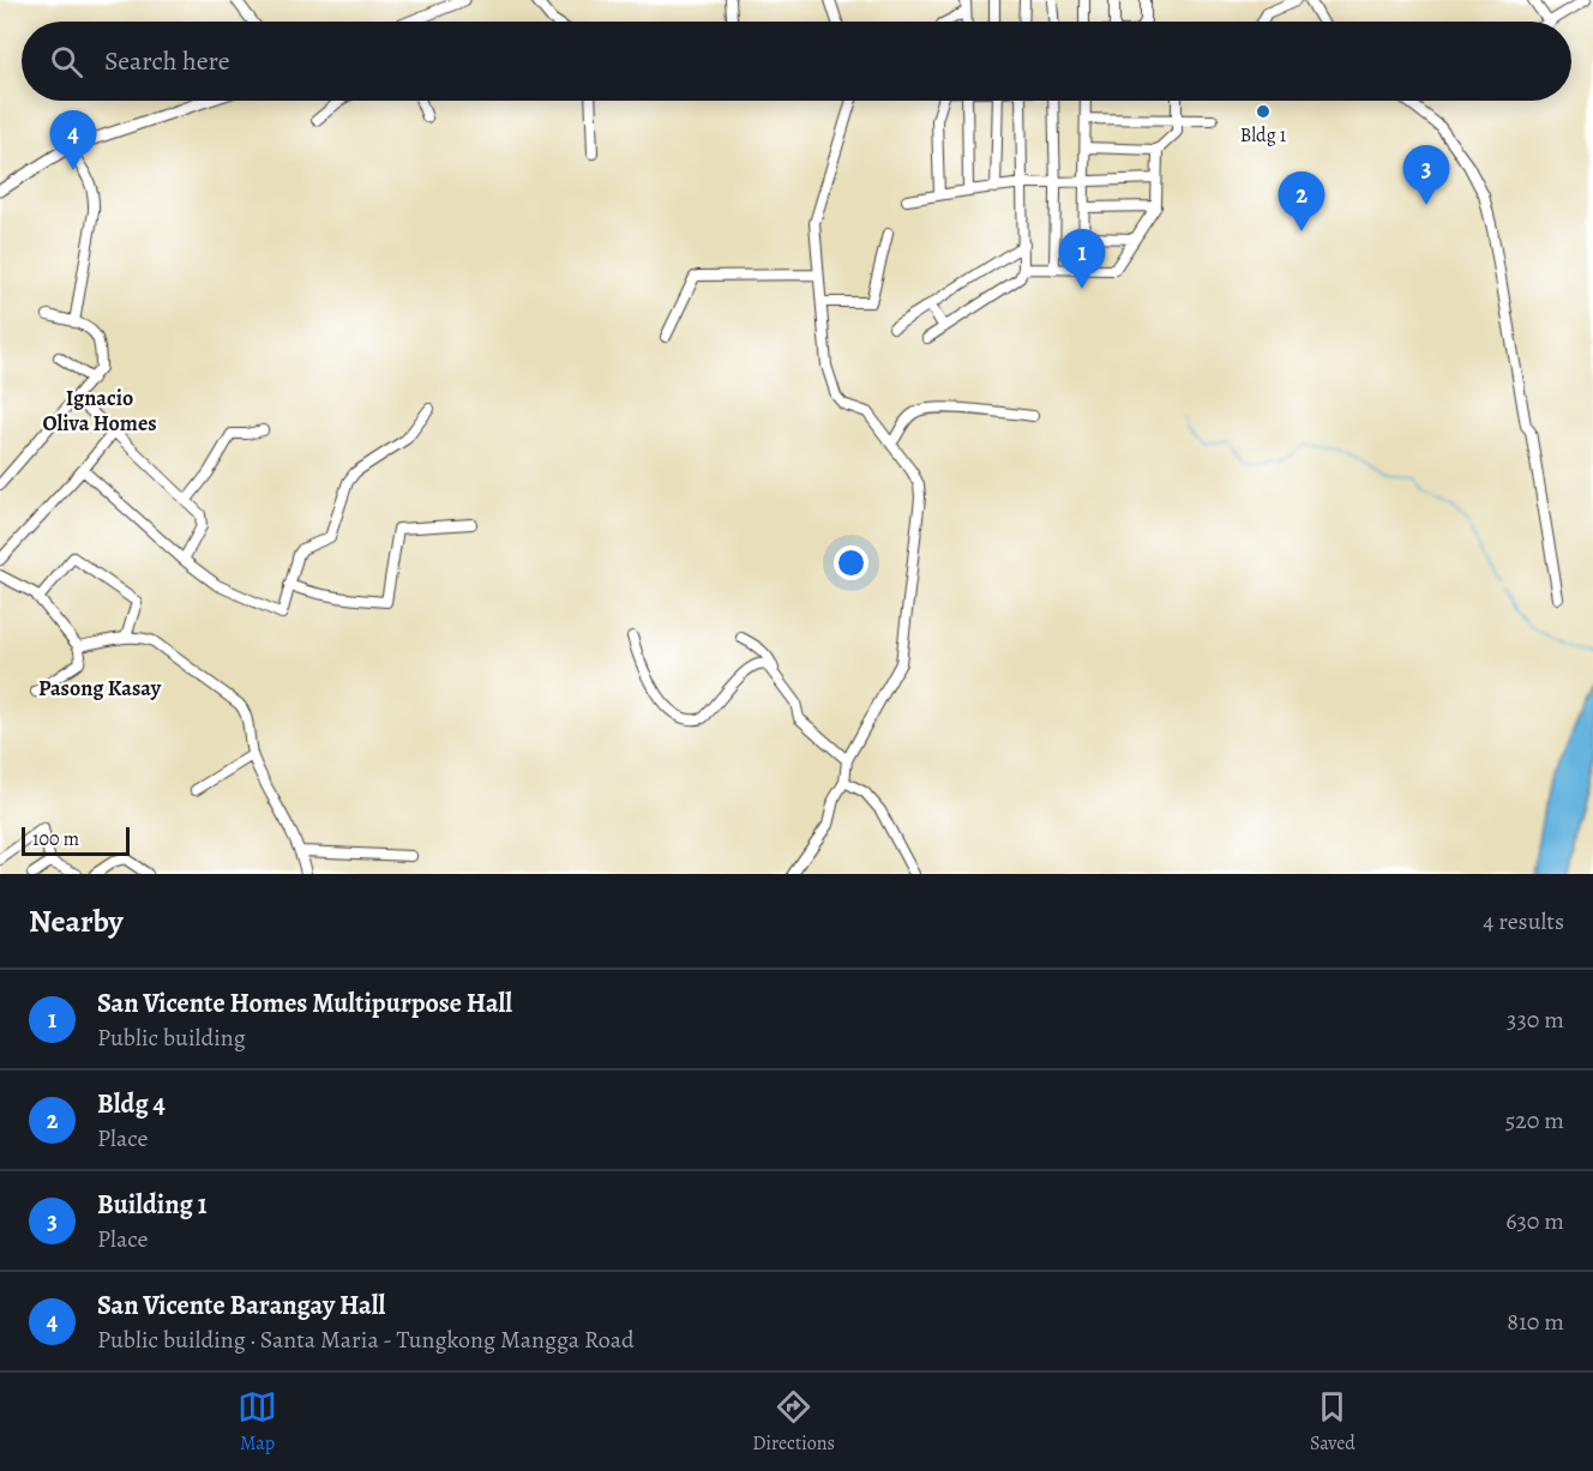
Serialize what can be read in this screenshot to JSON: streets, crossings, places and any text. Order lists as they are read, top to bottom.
{
  "districts": ["Ignacio Oliva Homes", "Pasong Kasay"],
  "places": ["Bldg 1"],
  "scale_bar": "100 m",
  "page": {
    "search": "Search here",
    "pins": [
      "4",
      "3",
      "2",
      "1"
    ],
    "scale": "100 m",
    "heading": ["Nearby", "4 results"],
    "list": [
      {
        "mark": "1",
        "name": "San Vicente Homes Multipurpose Hall",
        "note": "Public building",
        "value": "330 m"
      },
      {
        "mark": "2",
        "name": "Bldg 4",
        "note": "Place",
        "value": "520 m"
      },
      {
        "mark": "3",
        "name": "Building 1",
        "note": "Place",
        "value": "630 m"
      },
      {
        "mark": "4",
        "name": "San Vicente Barangay Hall",
        "note": "Public building · Santa Maria - Tungkong Mangga Road",
        "value": "810 m"
      }
    ],
    "nav": ["Map", "Directions", "Saved"]
  }
}
